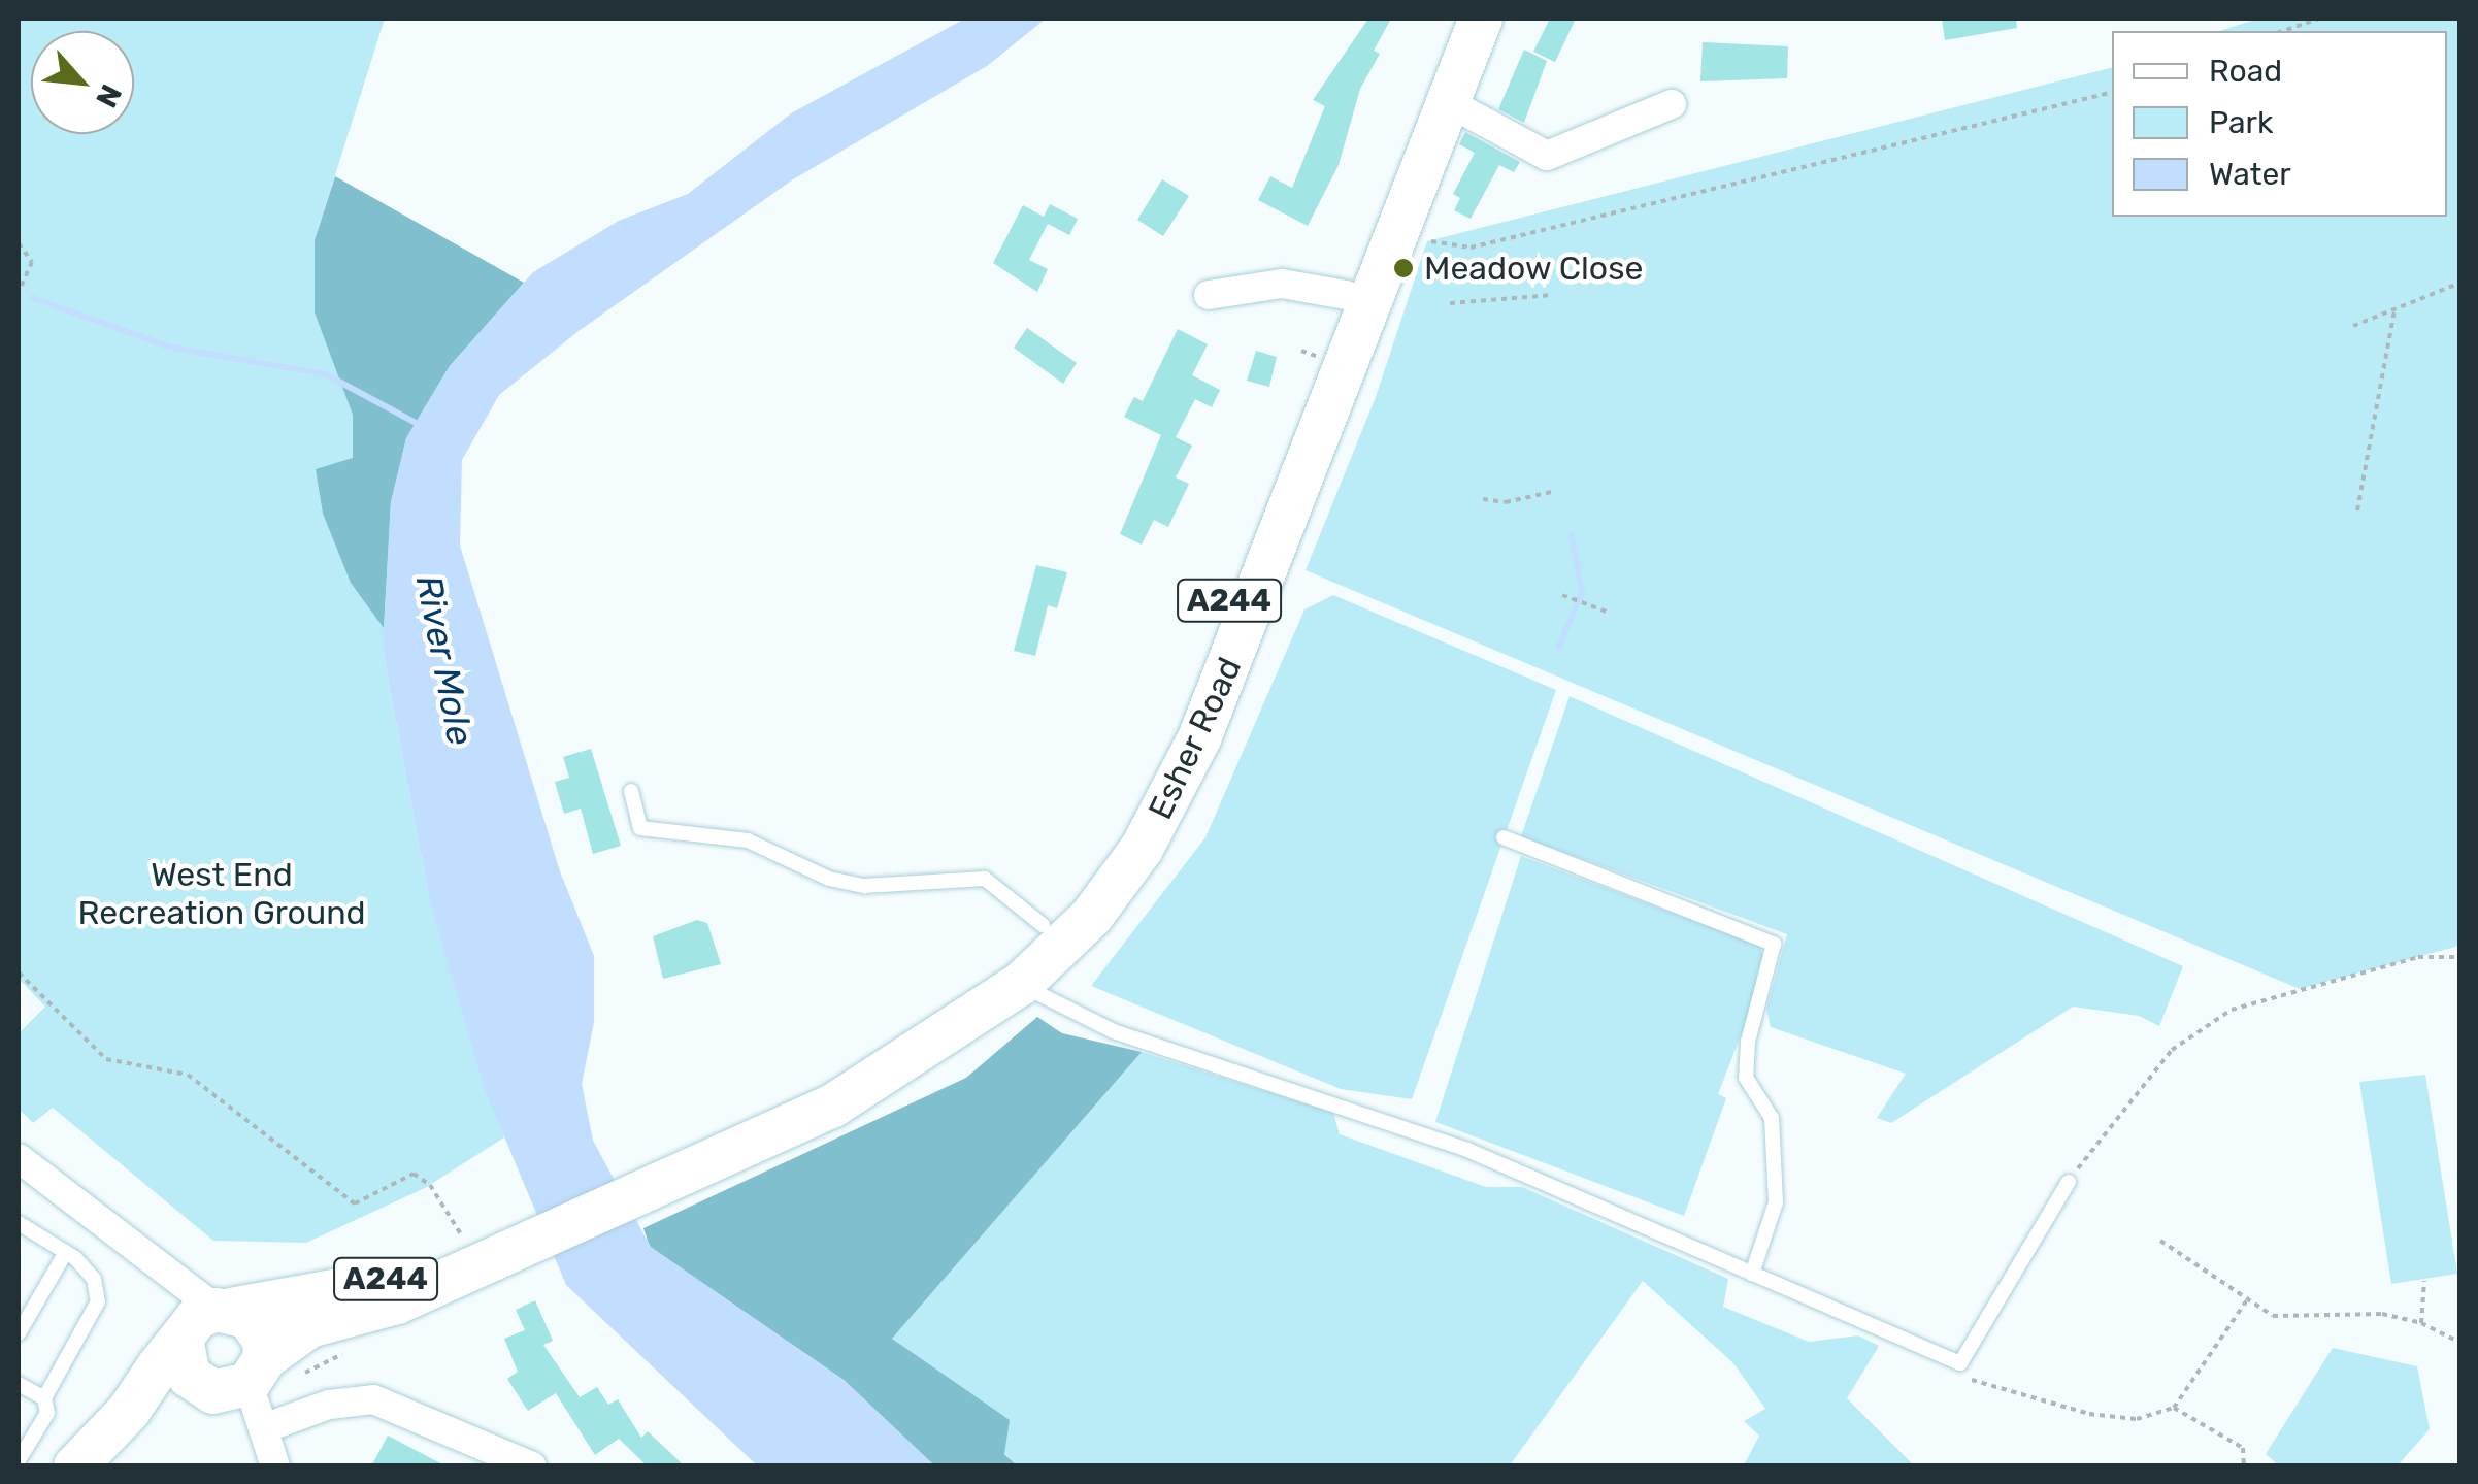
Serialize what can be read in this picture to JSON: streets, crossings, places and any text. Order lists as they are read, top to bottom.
{
  "streets": {
    "main road": ["A244", "Esher Road"]
  },
  "crossings": [
    ["A244", "Esher Road"]
  ],
  "water": ["River Mole"],
  "parks": ["West End Recreation Ground"],
  "places": ["Meadow Close"],
  "legend": ["Road", "Park", "Water"],
  "north": "bottom right"
}
